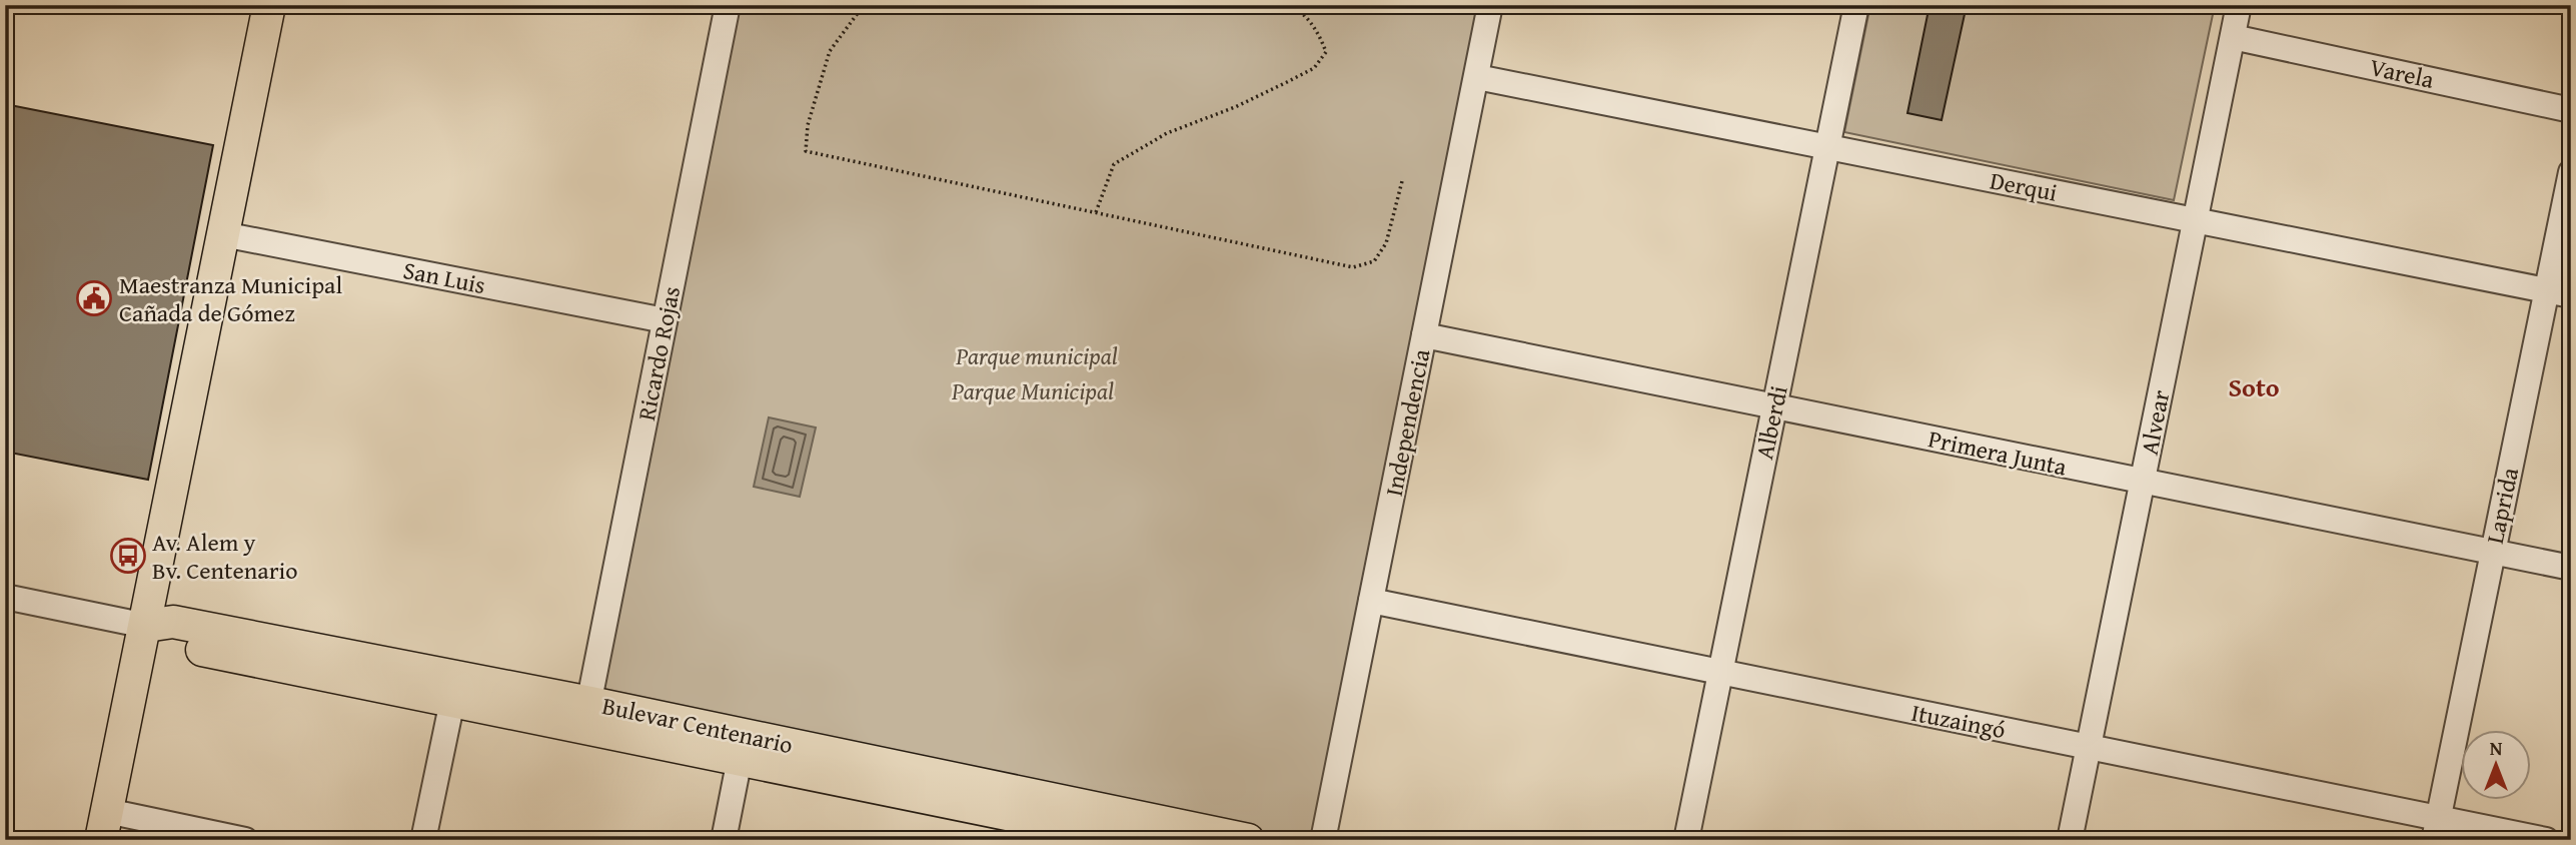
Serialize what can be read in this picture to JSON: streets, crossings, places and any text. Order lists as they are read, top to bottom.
{
  "streets": {
    "main road": ["Bulevar Centenario"],
    "street": [
      "Varela",
      "Derqui",
      "San Luis",
      "Ricardo Rojas",
      "Independencia",
      "Alberdi",
      "Alvear",
      "Primera Junta",
      "Laprida",
      "Ituzaingó"
    ]
  },
  "crossings": [
    ["Varela", "Alvear"],
    ["Derqui", "Independencia"],
    ["Derqui", "Alberdi"],
    ["Derqui", "Alvear"],
    ["Derqui", "Laprida"],
    ["San Luis", "Ricardo Rojas"],
    ["Ricardo Rojas", "Bulevar Centenario"],
    ["Independencia", "Primera Junta"],
    ["Independencia", "Ituzaingó"],
    ["Alberdi", "Primera Junta"],
    ["Alberdi", "Ituzaingó"],
    ["Alvear", "Primera Junta"],
    ["Alvear", "Ituzaingó"],
    ["Primera Junta", "Laprida"],
    ["Laprida", "Ituzaingó"]
  ],
  "districts": ["Soto"],
  "parks": ["Parque municipal", "Parque Municipal"],
  "places": {
    "public building": ["Maestranza Municipal Cañada de Gómez"],
    "bus stop": ["Av. Alem y Bv. Centenario"]
  },
  "north": "top"
}
